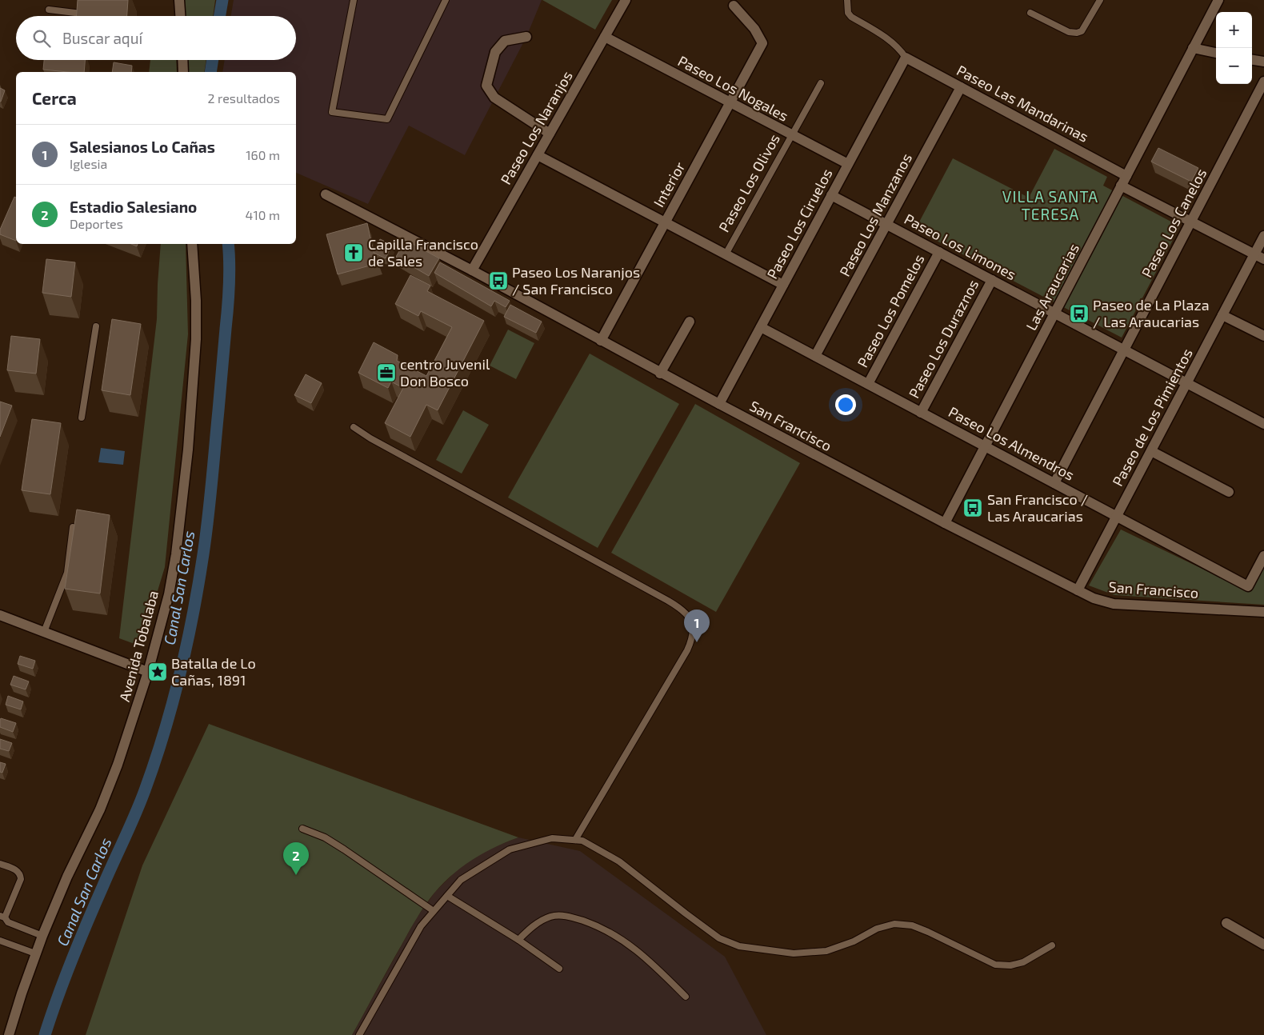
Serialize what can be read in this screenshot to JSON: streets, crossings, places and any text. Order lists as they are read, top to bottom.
{
  "streets": {
    "street": [
      "Paseo Los Nogales",
      "Paseo Las Mandarinas",
      "Paseo Los Naranjos",
      "Interior",
      "Paseo Los Manzanos",
      "Paseo Los Canelos",
      "Paseo Los Ciruelos",
      "Paseo Los Limones",
      "Las Araucarias",
      "Paseo Los Pomelos",
      "Paseo Los Duraznos",
      "Paseo de Los Pimientos",
      "San Francisco",
      "Paseo Los Almendros",
      "Avenida Tobalaba"
    ],
    "lane": ["Paseo Los Olivos"]
  },
  "crossings": [
    ["Paseo Los Nogales", "Paseo Los Naranjos"],
    ["Paseo Los Nogales", "Paseo Los Olivos"],
    ["Paseo Los Nogales", "Interior"],
    ["Paseo Los Nogales", "Paseo Los Ciruelos"],
    ["Paseo Las Mandarinas", "Paseo Los Manzanos"],
    ["Paseo Las Mandarinas", "Paseo Los Ciruelos"],
    ["Paseo Las Mandarinas", "Las Araucarias"],
    ["Paseo Los Naranjos", "San Francisco"],
    ["Interior", "San Francisco"],
    ["Paseo Los Manzanos", "Paseo Los Limones"],
    ["Paseo Los Manzanos", "Paseo Los Almendros"],
    ["Paseo Los Canelos", "Paseo Los Limones"],
    ["Paseo Los Canelos", "Paseo Los Almendros"],
    ["Paseo Los Ciruelos", "Paseo Los Limones"],
    ["Paseo Los Ciruelos", "San Francisco"],
    ["Paseo Los Ciruelos", "Paseo Los Almendros"],
    ["Paseo Los Limones", "Las Araucarias"],
    ["Paseo Los Limones", "Paseo Los Pomelos"],
    ["Paseo Los Limones", "Paseo Los Duraznos"],
    ["Paseo Los Limones", "Paseo de Los Pimientos"],
    ["Las Araucarias", "San Francisco"],
    ["Las Araucarias", "Paseo Los Almendros"],
    ["Paseo Los Pomelos", "Paseo Los Almendros"],
    ["Paseo Los Duraznos", "Paseo Los Almendros"],
    ["Paseo de Los Pimientos", "San Francisco"],
    ["Paseo de Los Pimientos", "Paseo Los Almendros"]
  ],
  "districts": ["VILLA SANTA TERESA"],
  "water": ["Canal San Carlos"],
  "places": {
    "church": ["Capilla Francisco de Sales"],
    "bus stop": ["Paseo Los Naranjos / San Francisco", "Paseo de La Plaza / Las Araucarias", "San Francisco / Las Araucarias"],
    "office": ["centro Juvenil Don Bosco"],
    "place": ["Batalla de Lo Cañas, 1891"]
  },
  "page": {
    "map_buttons": ["+", "−"],
    "search": "Buscar aquí",
    "heading": ["Cerca", "2 resultados"],
    "list": [
      {
        "mark": "1",
        "name": "Salesianos Lo Cañas",
        "note": "Iglesia",
        "value": "160 m"
      },
      {
        "mark": "2",
        "name": "Estadio Salesiano",
        "note": "Deportes",
        "value": "410 m"
      }
    ],
    "pins": ["1", "2"]
  }
}
